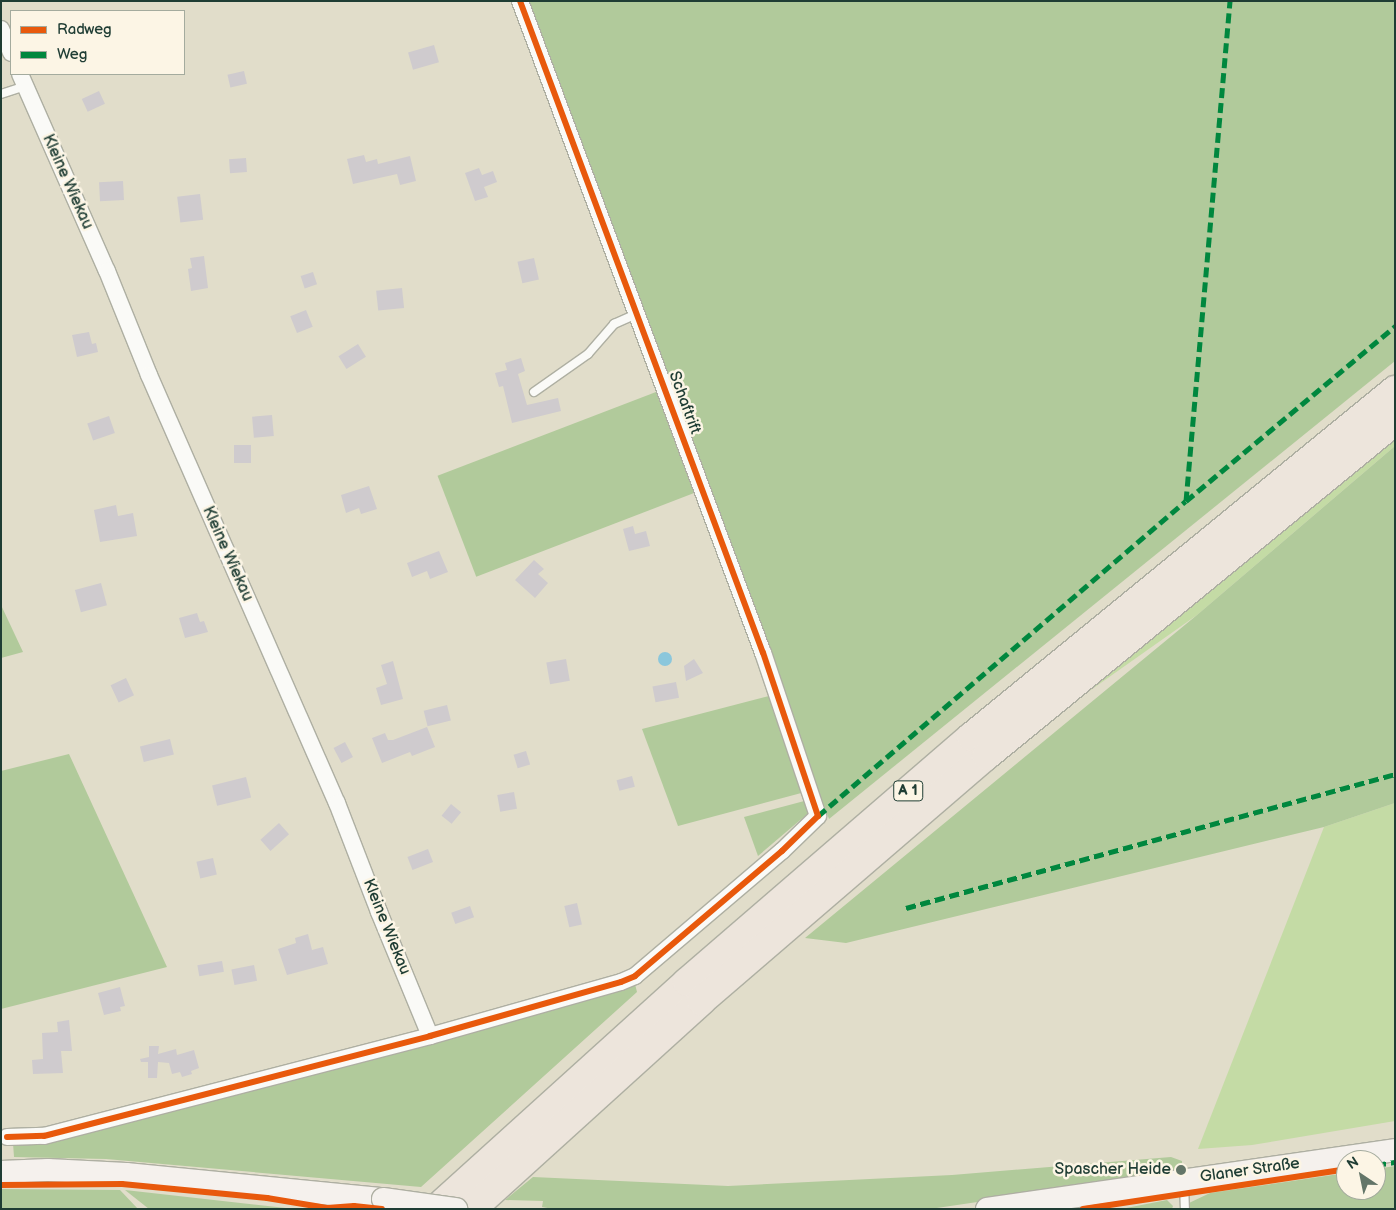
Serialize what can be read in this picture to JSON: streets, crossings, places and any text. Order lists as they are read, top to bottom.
{
  "streets": {
    "highway": ["A 1"],
    "street": ["Kleine Wiekau", "Schaftrift", "Glaner Straße"]
  },
  "crossings": [
    ["Kleine Wiekau", "Schaftrift"]
  ],
  "places": ["Spascher Heide"],
  "legend": ["Radweg", "Weg"],
  "north": "top left"
}
